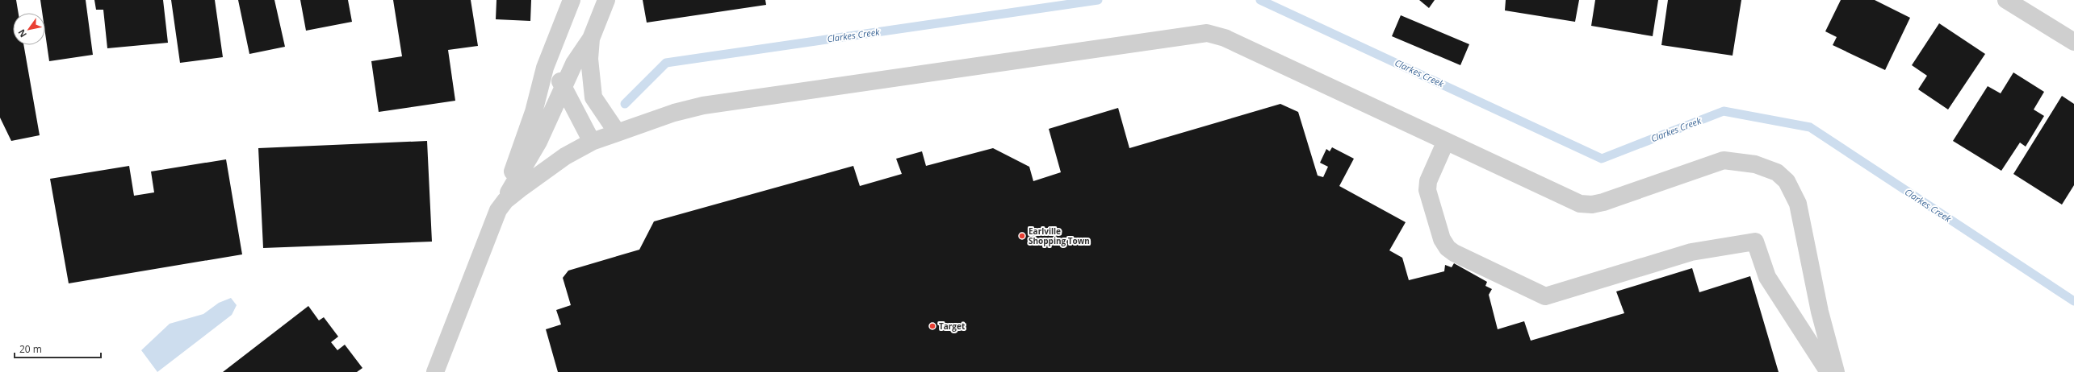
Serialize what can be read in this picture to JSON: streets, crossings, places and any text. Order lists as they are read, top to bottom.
{
  "water": ["Clarkes Creek"],
  "places": ["Earlville Shopping Town", "Target"],
  "scale_bar": "20 m",
  "north": "bottom left"
}
